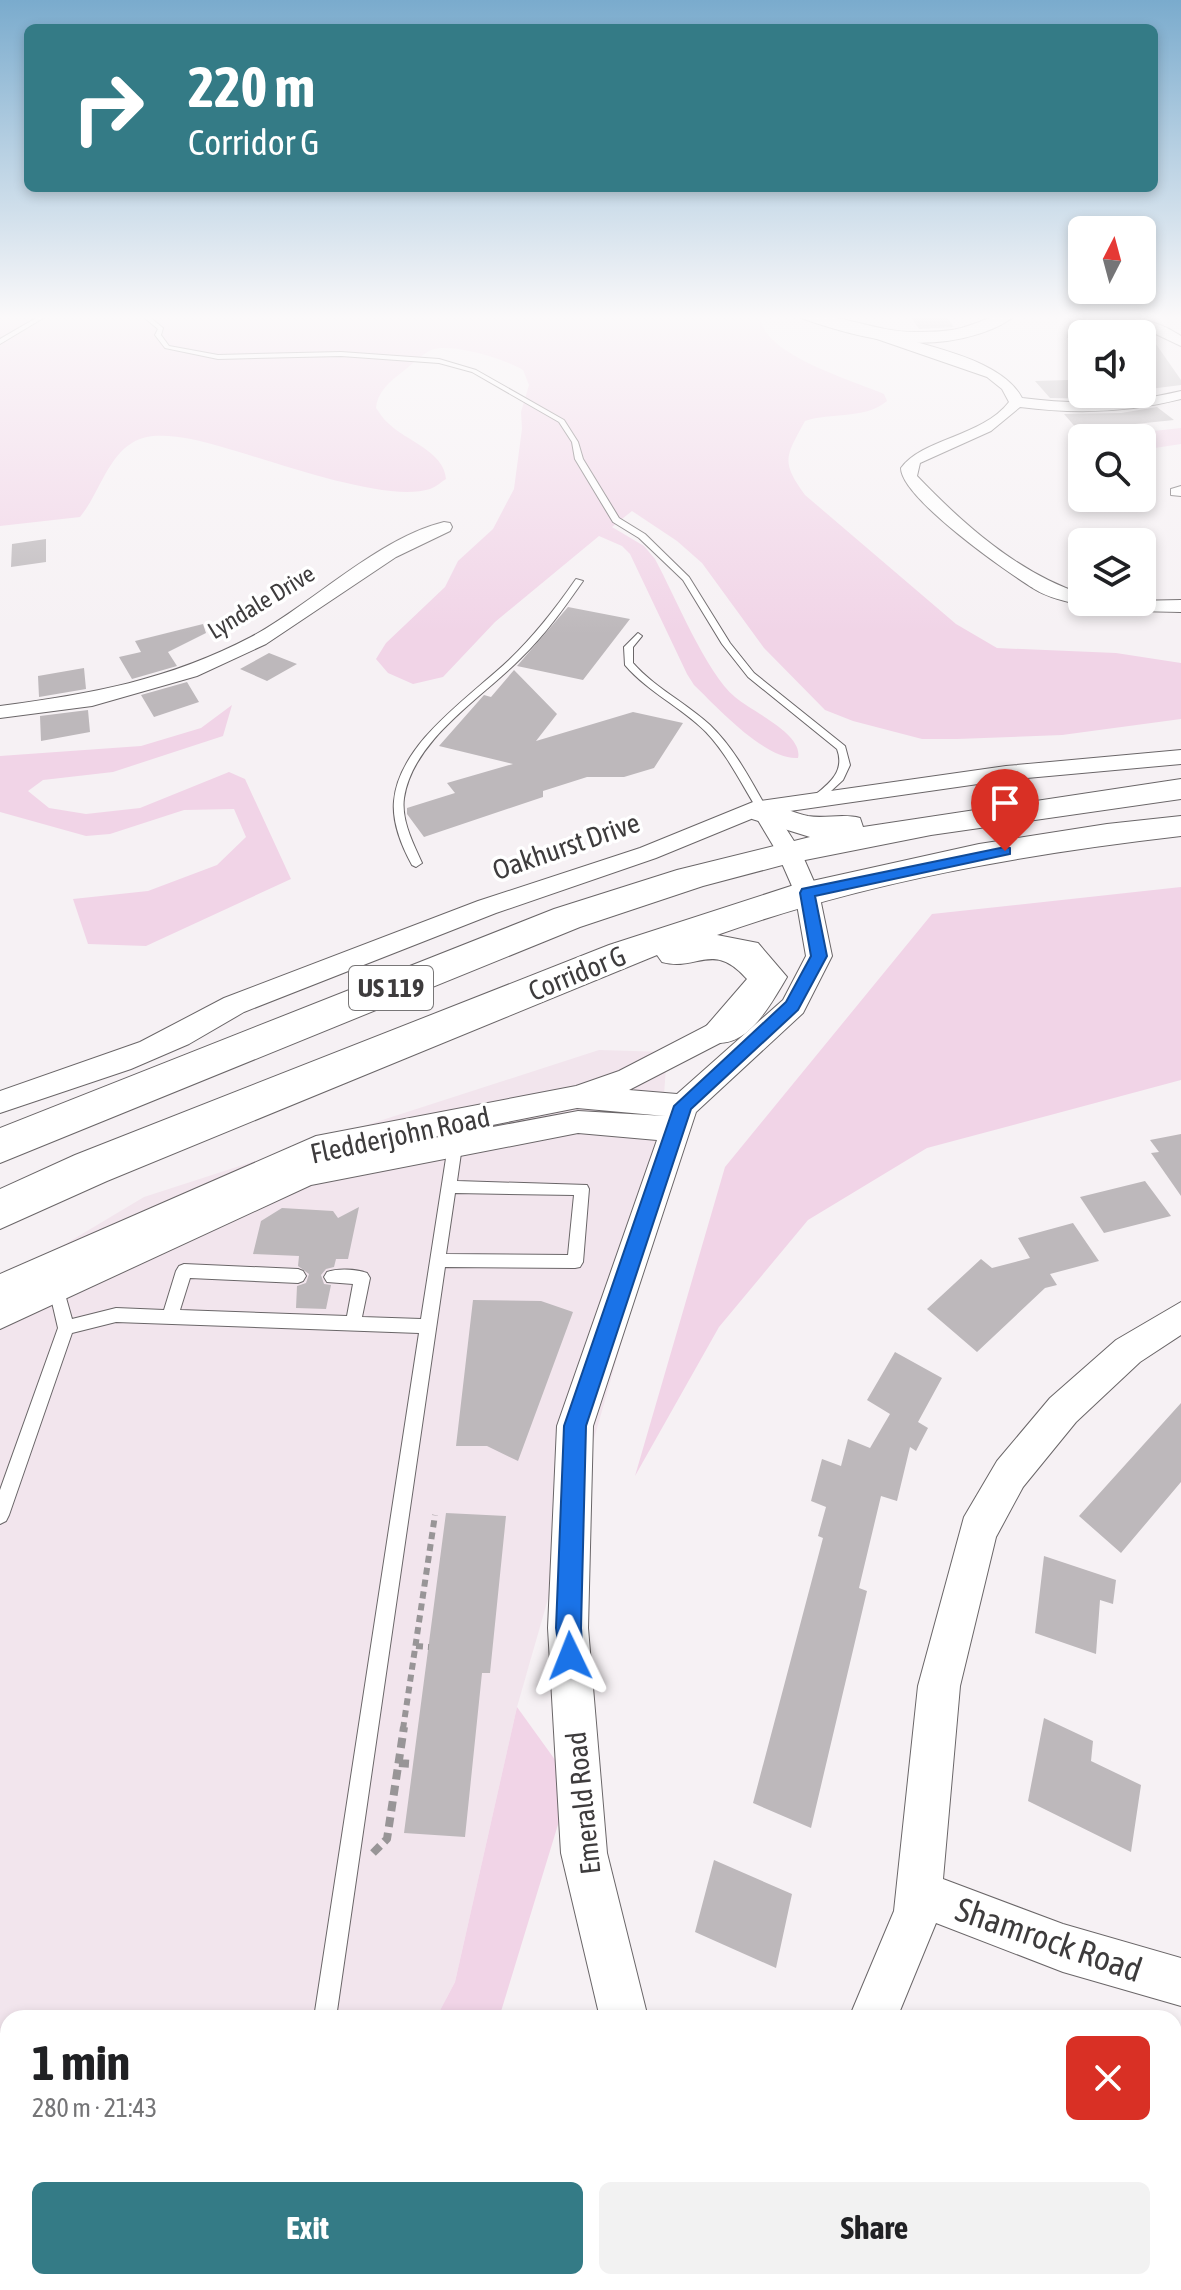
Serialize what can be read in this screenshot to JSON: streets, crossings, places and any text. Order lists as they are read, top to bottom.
{
  "streets": {
    "highway": ["Corridor G", "US 119"],
    "street": [
      "Lyndale Drive",
      "Oakhurst Drive",
      "Fledderjohn Road",
      "Emerald Road",
      "Shamrock Road"
    ]
  },
  "crossings": [
    ["Oakhurst Drive", "Emerald Road"],
    ["Corridor G", "Emerald Road"],
    ["Fledderjohn Road", "Emerald Road"]
  ],
  "north": "top",
  "page": {
    "turn": ["220 m", "Corridor G"],
    "heading": ["1 min", "280 m · 21:43"],
    "buttons": ["Exit", "Share"]
  }
}
